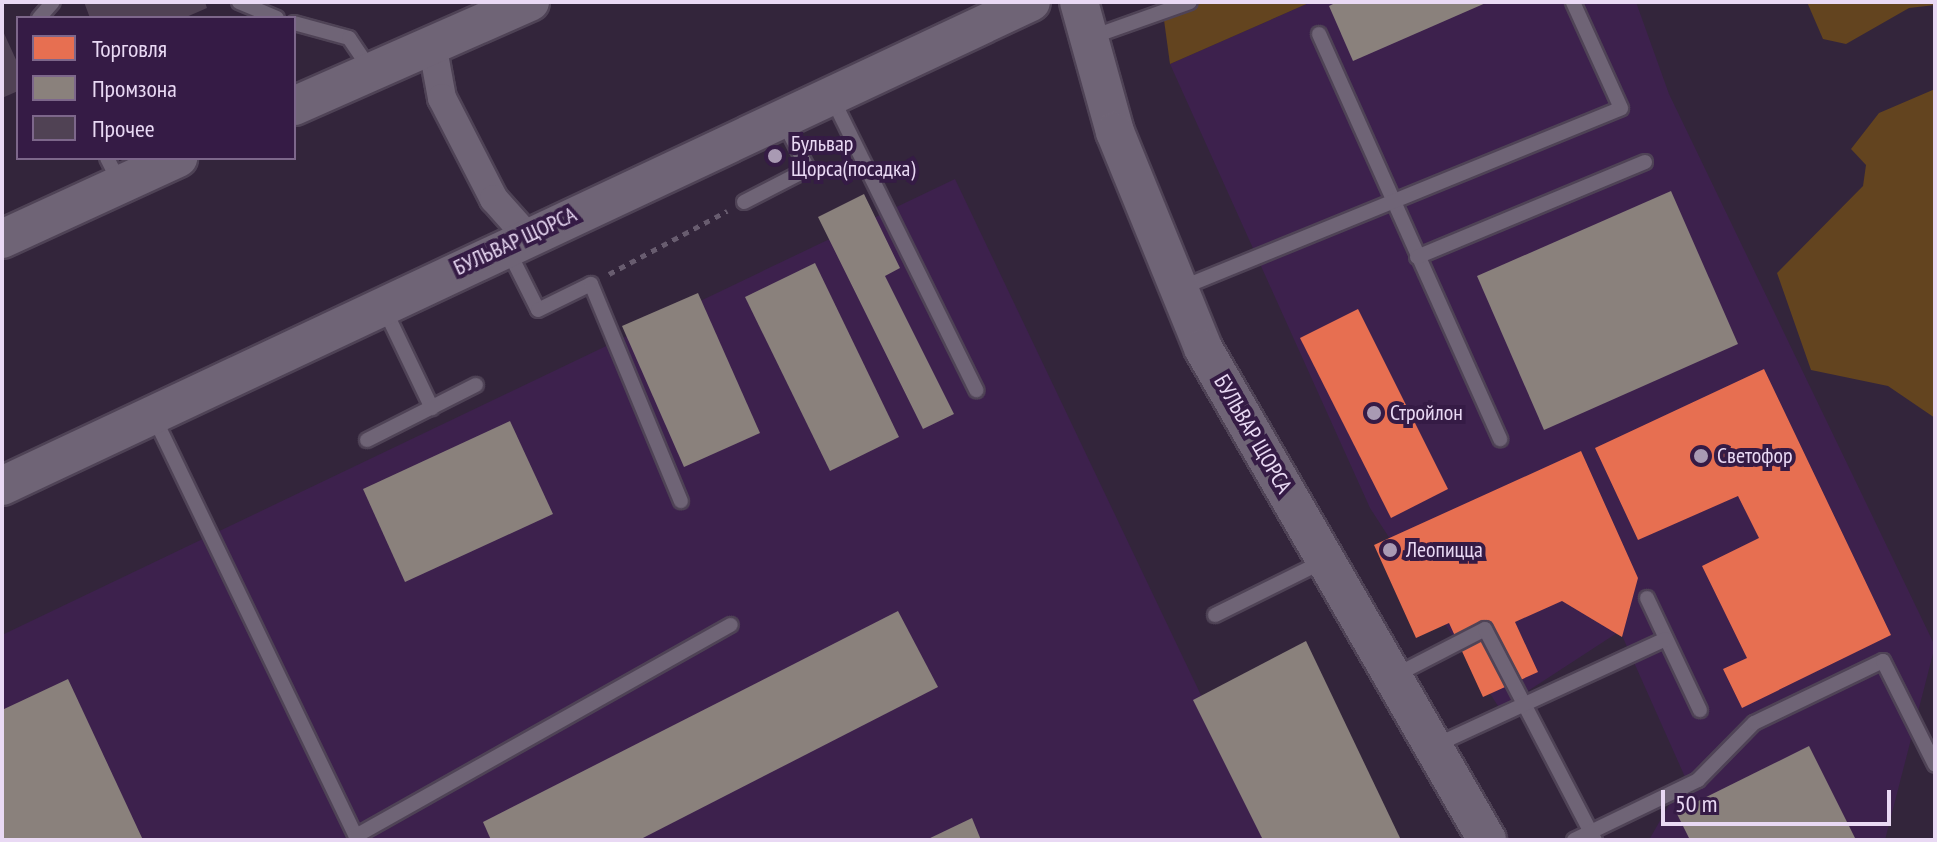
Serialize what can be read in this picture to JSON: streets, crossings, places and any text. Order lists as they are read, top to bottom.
{
  "streets": {
    "street": ["БУЛЬВАР ЩОРСА"]
  },
  "places": [
    "Бульвар Щорса(посадка)",
    "Стройлон",
    "Светофор",
    "Леопицца"
  ],
  "legend": ["Торговля", "Промзона", "Прочее"],
  "scale_bar": "50 m"
}
